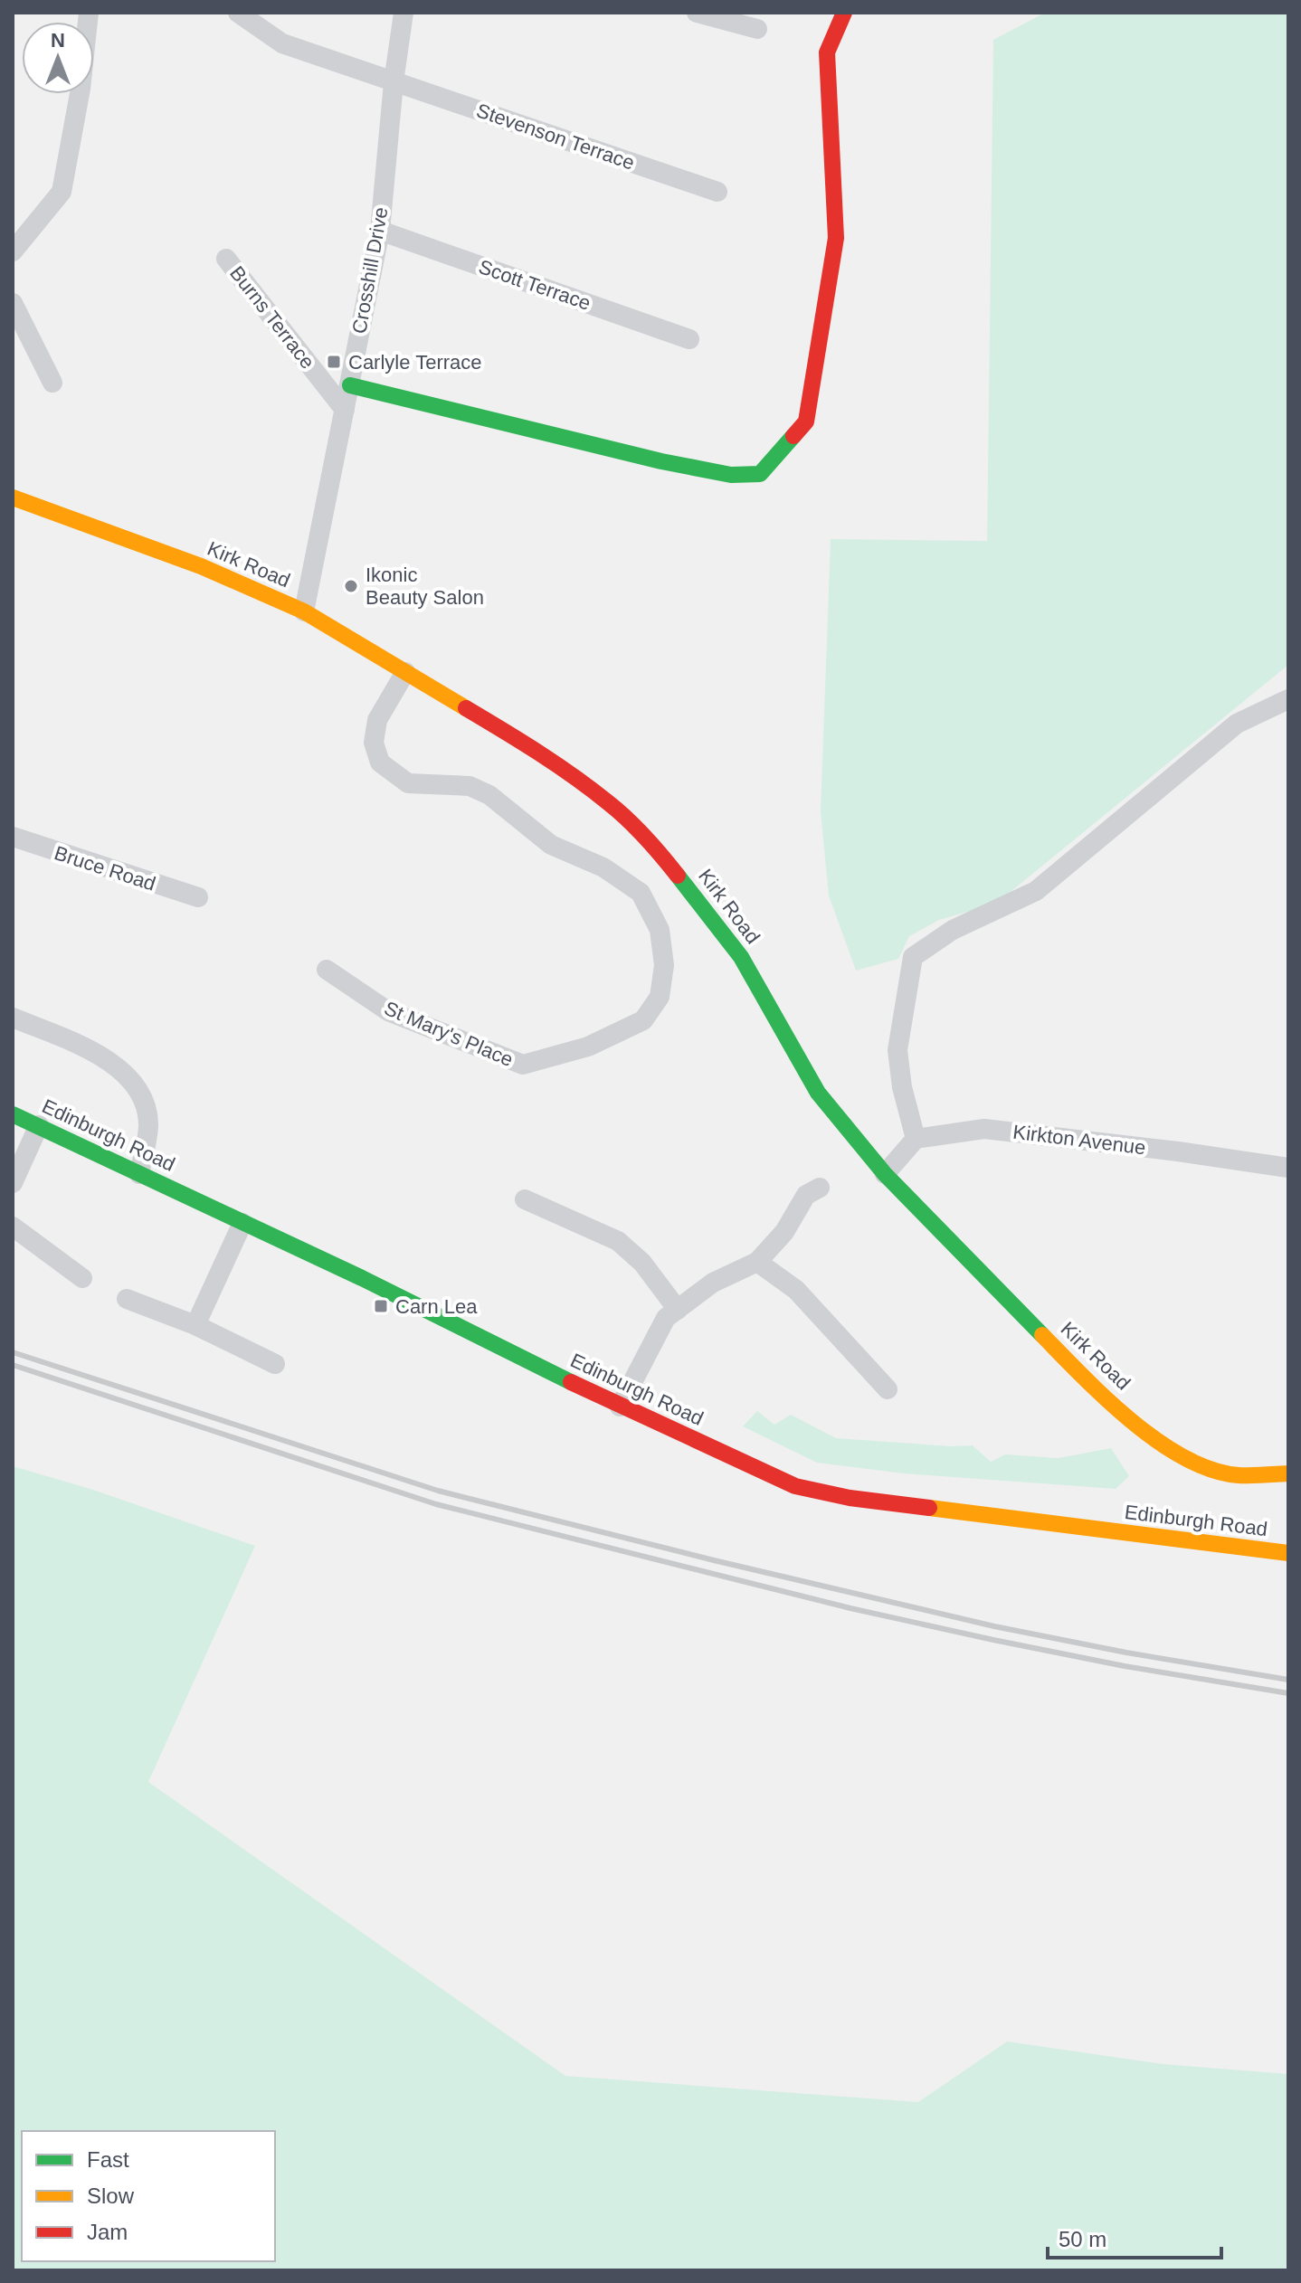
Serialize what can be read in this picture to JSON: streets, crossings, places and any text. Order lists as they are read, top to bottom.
{
  "streets": {
    "main road": ["Kirk Road", "Edinburgh Road"],
    "street": [
      "Stevenson Terrace",
      "Crosshill Drive",
      "Scott Terrace",
      "Burns Terrace",
      "Bruce Road",
      "St Mary's Place",
      "Kirkton Avenue"
    ]
  },
  "crossings": [
    ["Stevenson Terrace", "Crosshill Drive"],
    ["Crosshill Drive", "Scott Terrace"],
    ["Crosshill Drive", "Burns Terrace"],
    ["Crosshill Drive", "Kirk Road"],
    ["Kirk Road", "St Mary's Place"]
  ],
  "places": {
    "transit": ["Carlyle Terrace", "Carn Lea"],
    "other": ["Ikonic Beauty Salon"]
  },
  "legend": ["Fast", "Slow", "Jam"],
  "scale_bar": "50 m",
  "north": "top"
}
